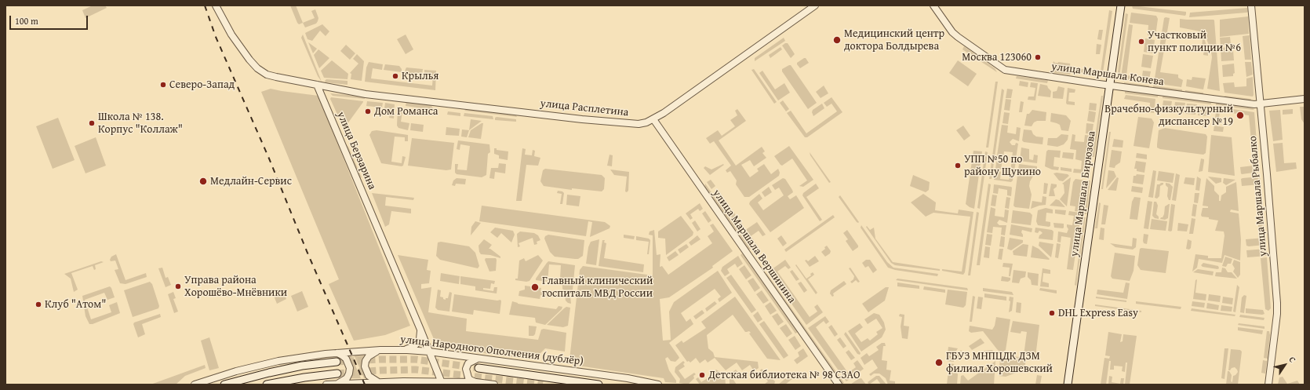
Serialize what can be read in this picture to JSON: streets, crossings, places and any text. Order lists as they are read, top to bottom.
{
  "streets": {
    "main road": ["улица Маршала Бирюзова"],
    "street": [
      "улица Маршала Конева",
      "улица Расплетина",
      "улица Берзарина",
      "улица Маршала Рыбалко",
      "улица Маршала Вершинина",
      "улица Народного Ополчения (дублёр)"
    ]
  },
  "crossings": [
    ["улица Маршала Конева", "улица Маршала Бирюзова"],
    ["улица Маршала Конева", "улица Маршала Рыбалко"],
    ["улица Расплетина", "улица Берзарина"],
    ["улица Расплетина", "улица Маршала Вершинина"],
    ["улица Берзарина", "улица Народного Ополчения (дублёр)"]
  ],
  "places": [
    "Медицинский центр доктора Болдырева",
    "Участковый пункт полиции №6",
    "Москва 123060",
    "Крылья",
    "Северо-Запад",
    "Дом Романса",
    "Врачебно-физкультурный диспансер №19",
    "Школа № 138. Корпус \"Коллаж\"",
    "УПП №50 по району Щукино",
    "Медлайн-Сервис",
    "Управа района Хорошёво-Мнёвники",
    "Главный клинический госпиталь МВД России",
    "Клуб \"Атом\"",
    "DHL Express Easy",
    "ГБУЗ МНПЦДК ДЗМ филиал Хорошевский",
    "Детская библиотека № 98 СЗАО"
  ],
  "scale_bar": "100 m",
  "north": "top right"
}
